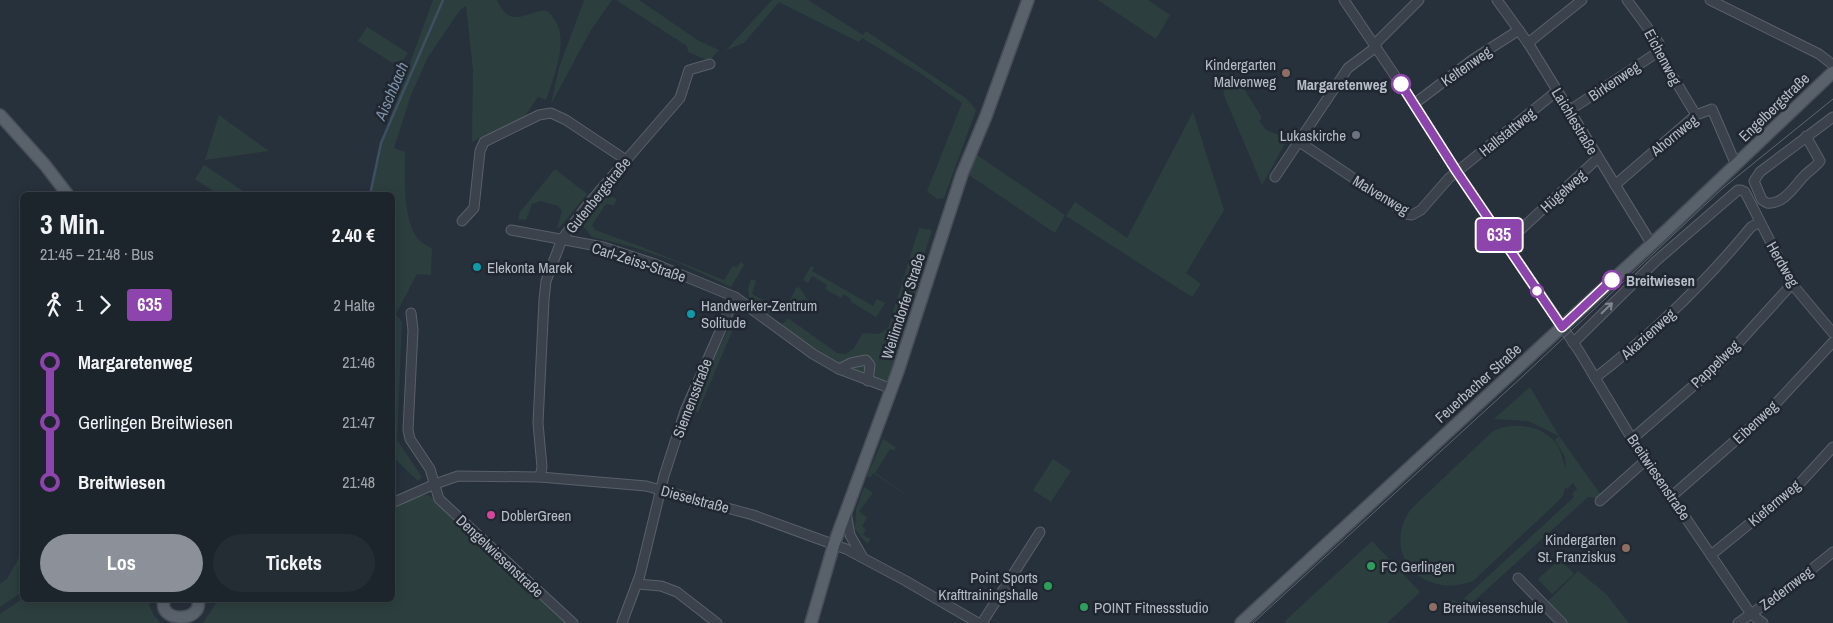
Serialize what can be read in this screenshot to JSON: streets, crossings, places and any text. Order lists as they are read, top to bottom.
{
  "streets": {
    "main road": ["Engelbergstraße", "Weilimdorfer Straße", "Feuerbacher Straße"],
    "street": [
      "Eichenweg",
      "Keltenweg",
      "Birkenweg",
      "Laichlestraße",
      "Hallstattweg",
      "Ahornweg",
      "Hügelweg",
      "Gutenbergstraße",
      "Malvenweg",
      "Carl-Zeiss-Straße",
      "Herdweg",
      "Akazienweg",
      "Pappelweg",
      "Siemensstraße",
      "Eibenweg",
      "Breitwiesenstraße",
      "Dieselstraße",
      "Kiefernweg",
      "Dengelwiesenstraße",
      "Zedernweg"
    ]
  },
  "crossings": [
    ["Eichenweg", "Birkenweg"],
    ["Eichenweg", "Ahornweg"],
    ["Keltenweg", "Laichlestraße"],
    ["Keltenweg", "Breitwiesenstraße"],
    ["Birkenweg", "Laichlestraße"],
    ["Engelbergstraße", "Ahornweg"],
    ["Engelbergstraße", "Feuerbacher Straße"],
    ["Laichlestraße", "Hallstattweg"],
    ["Laichlestraße", "Ahornweg"],
    ["Laichlestraße", "Hügelweg"],
    ["Laichlestraße", "Feuerbacher Straße"],
    ["Hallstattweg", "Malvenweg"],
    ["Hallstattweg", "Breitwiesenstraße"],
    ["Ahornweg", "Feuerbacher Straße"],
    ["Hügelweg", "Breitwiesenstraße"],
    ["Gutenbergstraße", "Carl-Zeiss-Straße"],
    ["Gutenbergstraße", "Dieselstraße"],
    ["Malvenweg", "Breitwiesenstraße"],
    ["Carl-Zeiss-Straße", "Siemensstraße"],
    ["Herdweg", "Akazienweg"],
    ["Herdweg", "Pappelweg"],
    ["Herdweg", "Breitwiesenstraße"],
    ["Weilimdorfer Straße", "Dieselstraße"],
    ["Akazienweg", "Breitwiesenstraße"],
    ["Pappelweg", "Breitwiesenstraße"],
    ["Feuerbacher Straße", "Breitwiesenstraße"],
    ["Siemensstraße", "Dieselstraße"],
    ["Eibenweg", "Breitwiesenstraße"],
    ["Breitwiesenstraße", "Kiefernweg"],
    ["Breitwiesenstraße", "Zedernweg"],
    ["Dieselstraße", "Dengelwiesenstraße"]
  ],
  "one_way": ["Herdweg"],
  "water": ["Aischbach"],
  "places": [
    "Kindergarten Malvenweg",
    "Margaretenweg",
    "Lukaskirche",
    "Elekonta Marek",
    "Breitwiesen",
    "Handwerker-Zentrum Solitude",
    "DoblerGreen",
    "Kindergarten St. Franziskus",
    "FC Gerlingen",
    "Point Sports Krafttrainingshalle",
    "POINT Fitnessstudio",
    "Breitwiesenschule"
  ],
  "lines": ["bus line 635"],
  "page": {
    "on_map": "635",
    "heading": ["3 Min.", "21:45 – 21:48 · Bus", "2.40 €"],
    "legs": ["1", "635", "2 Halte"],
    "list": [
      {
        "name": "Margaretenweg",
        "value": "21:46"
      },
      {
        "name": "Gerlingen Breitwiesen",
        "value": "21:47"
      },
      {
        "name": "Breitwiesen",
        "value": "21:48"
      }
    ],
    "buttons": ["Los", "Tickets"]
  }
}
